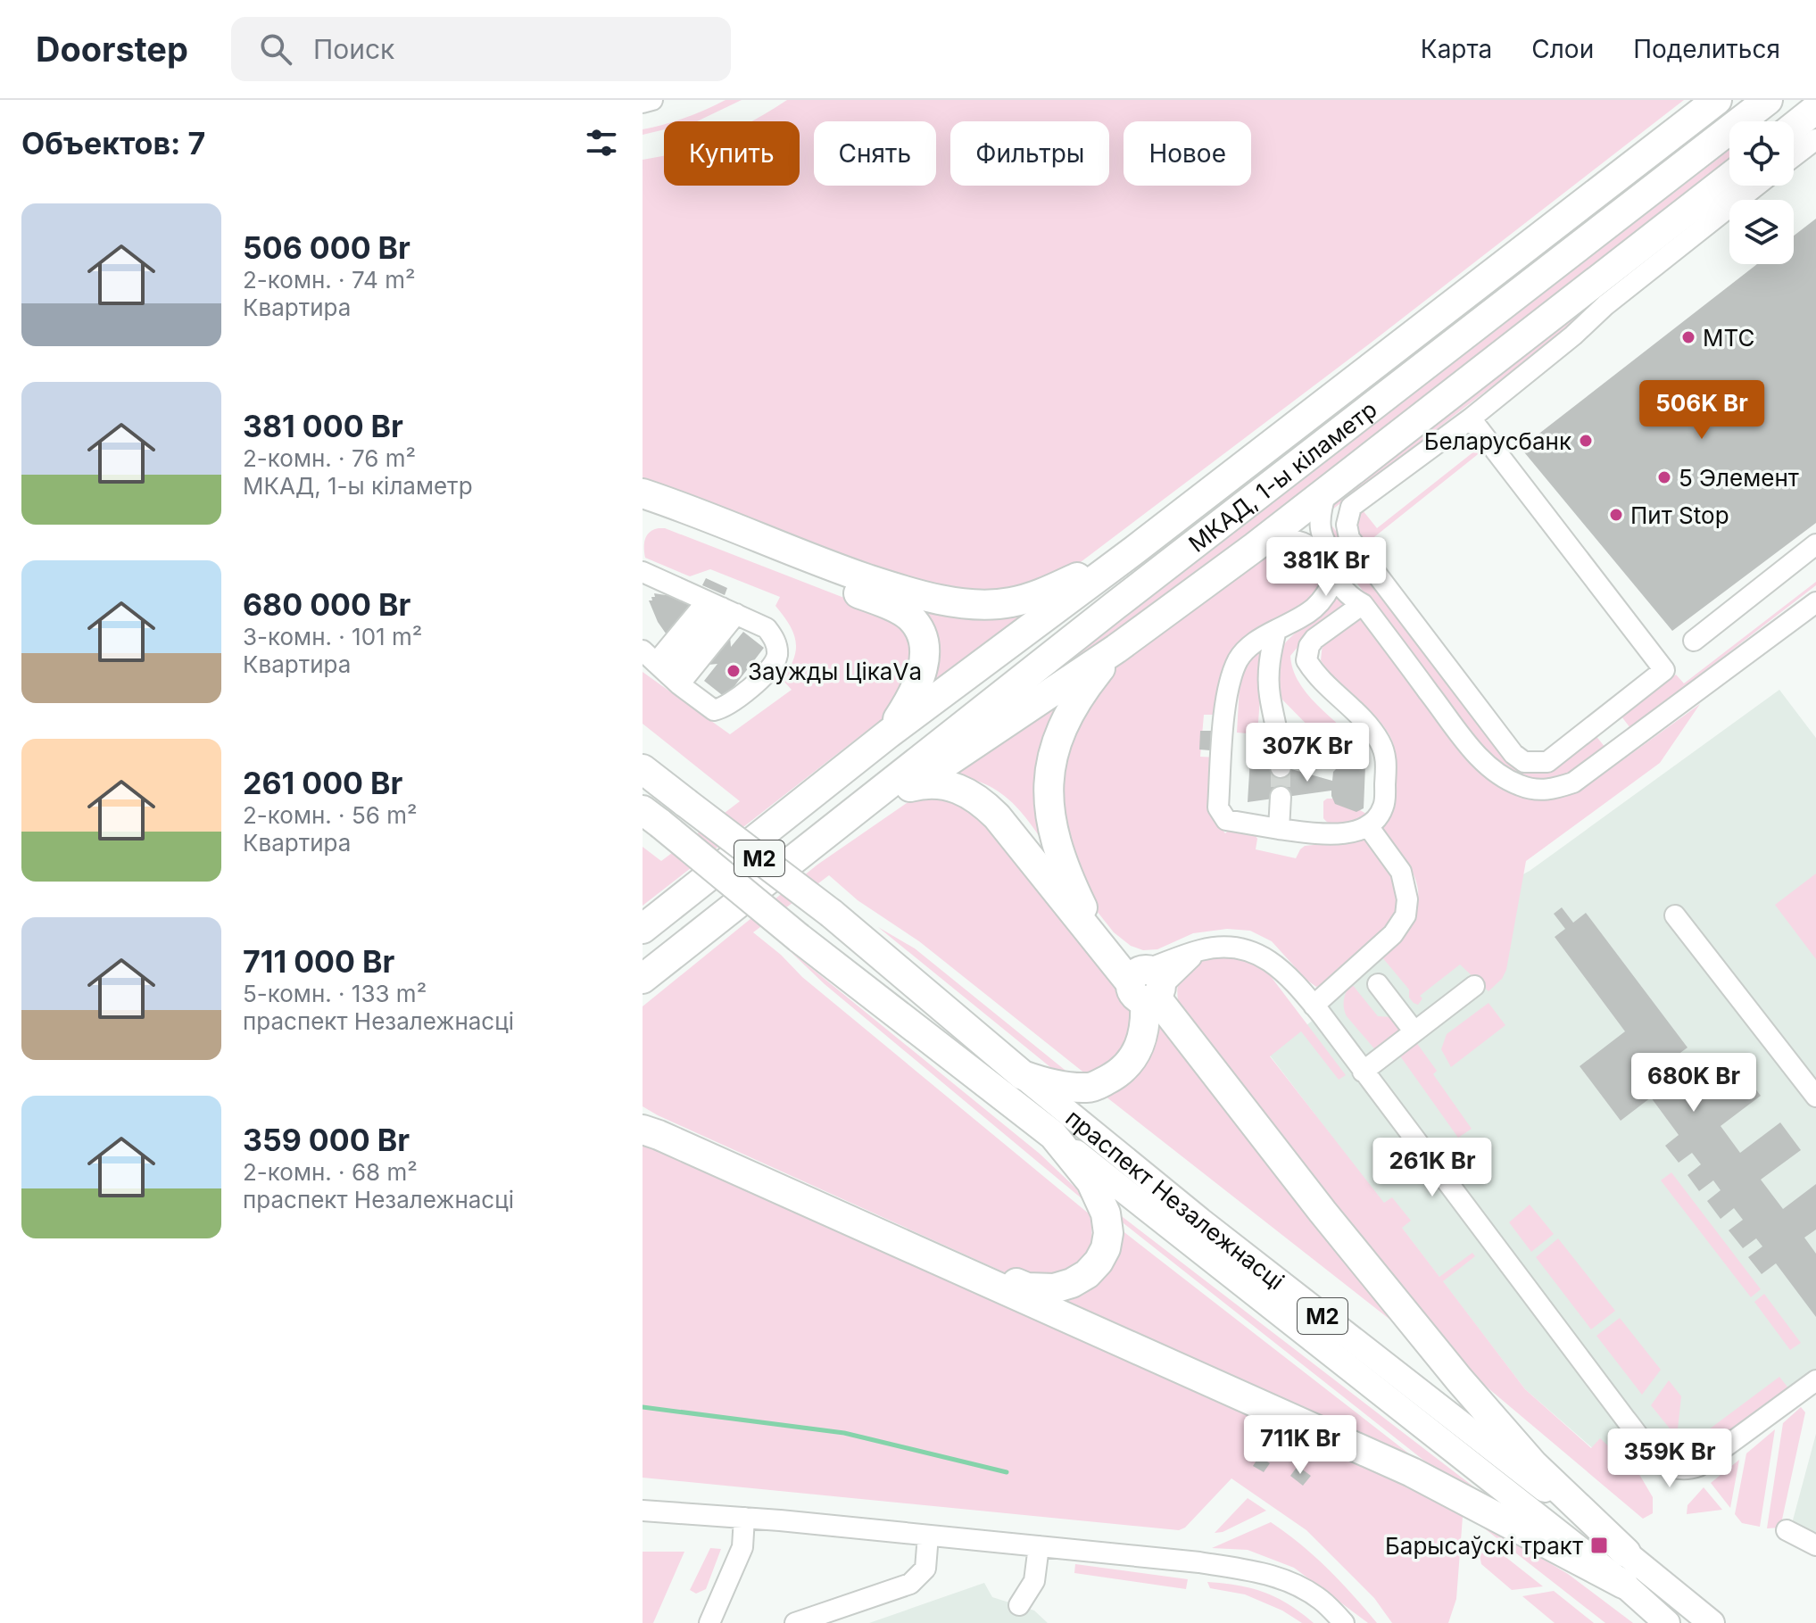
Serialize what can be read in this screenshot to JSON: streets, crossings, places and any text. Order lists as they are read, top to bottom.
{
  "streets": {
    "highway": ["МКАД, 1-ы кіламетр", "М2", "праспект Незалежнасці"]
  },
  "places": {
    "other": [
      "МТС",
      "Беларусбанк",
      "5 Элемент",
      "Пит Stop",
      "Заужды ЦікаVа"
    ],
    "transit": ["Барысаўскі тракт"]
  },
  "page": {
    "header": "Doorstep",
    "search": "Поиск",
    "nav": ["Карта", "Слои", "Поделиться"],
    "heading": "Объектов: 7",
    "chip": [
      "Купить",
      "Снять",
      "Фильтры",
      "Новое"
    ],
    "list": [
      {
        "name": "506 000 Br",
        "note": "2-комн. · 74 m² · Квартира"
      },
      {
        "name": "381 000 Br",
        "note": "2-комн. · 76 m² · МКАД, 1-ы кіламетр"
      },
      {
        "name": "680 000 Br",
        "note": "3-комн. · 101 m² · Квартира"
      },
      {
        "name": "261 000 Br",
        "note": "2-комн. · 56 m² · Квартира"
      },
      {
        "name": "711 000 Br",
        "note": "5-комн. · 133 m² · праспект Незалежнасці"
      },
      {
        "name": "359 000 Br",
        "note": "2-комн. · 68 m² · праспект Незалежнасці"
      }
    ],
    "price": [
      "506K Br",
      "381K Br",
      "307K Br",
      "680K Br",
      "261K Br",
      "711K Br",
      "359K Br"
    ]
  }
}
